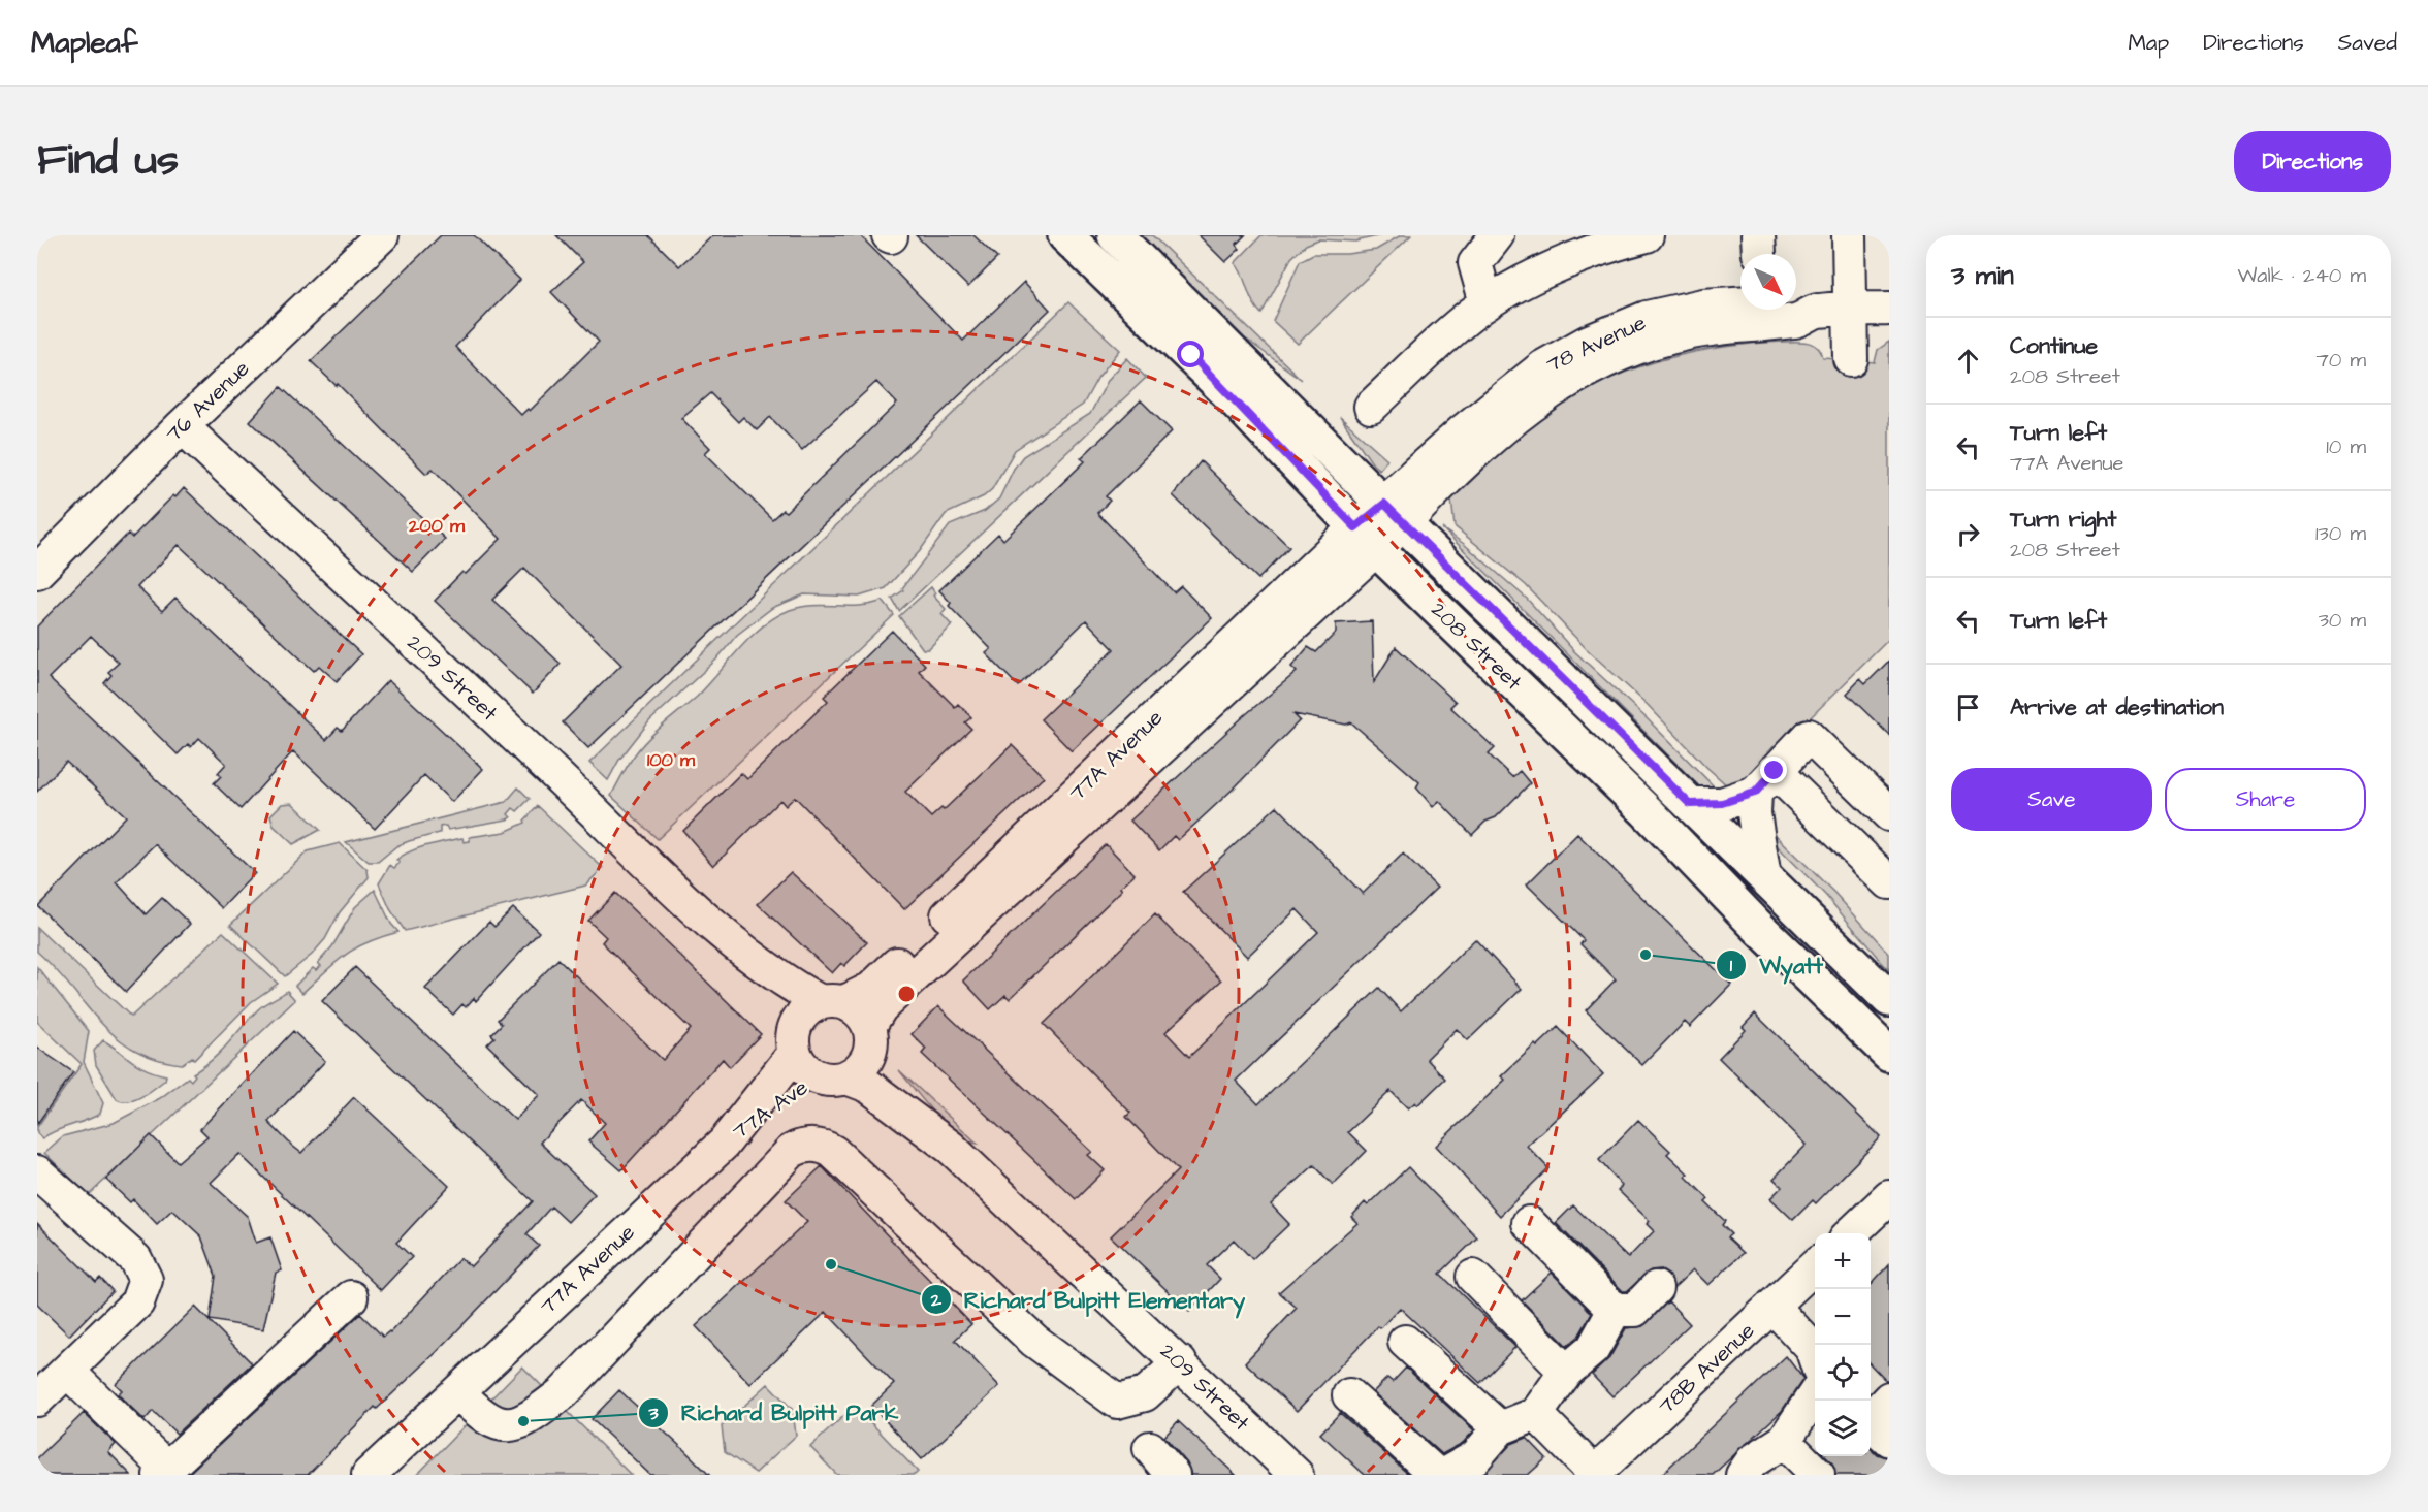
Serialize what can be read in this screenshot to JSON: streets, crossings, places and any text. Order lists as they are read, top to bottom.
{
  "streets": {
    "main road": ["208 Street"],
    "street": [
      "78 Avenue",
      "76 Avenue",
      "209 Street",
      "77A Avenue",
      "77A Ave",
      "78B Avenue"
    ]
  },
  "crossings": [
    ["78 Avenue", "208 Street"],
    ["78 Avenue", "77A Avenue"],
    ["76 Avenue", "209 Street"],
    ["208 Street", "77A Avenue"],
    ["209 Street", "77A Avenue"],
    ["209 Street", "77A Ave"],
    ["77A Avenue", "77A Ave"]
  ],
  "places": ["Wyatt", "Richard Bulpitt Elementary", "Richard Bulpitt Park"],
  "north": "bottom right",
  "page": {
    "header": "Mapleaf",
    "nav": ["Map", "Directions", "Saved"],
    "title": "Find us",
    "buttons": [
      "Directions",
      ["Save", "Share"]
    ],
    "heading": ["3 min", "Walk · 240 m"],
    "list": [
      ["Continue", "208 Street", "70 m"],
      ["Turn left", "77A Avenue", "10 m"],
      ["Turn right", "208 Street", "130 m"],
      ["Turn left", "30 m"],
      "Arrive at destination"
    ],
    "map_buttons": ["+", "−"]
  },
  "rings": ["200 m", "100 m"]
}
